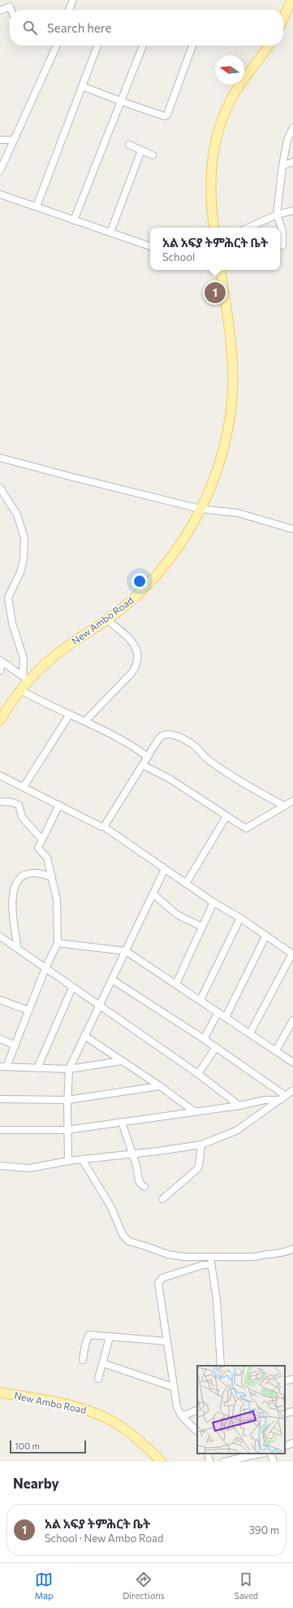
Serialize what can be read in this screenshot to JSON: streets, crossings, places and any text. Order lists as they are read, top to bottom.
{
  "streets": {
    "main road": ["New Ambo Road"]
  },
  "scale_bar": "100 m",
  "north": "left",
  "page": {
    "search": "Search here",
    "popup": ["አል አፍያ ትምሕርት ቤት", "School"],
    "pins": "1",
    "scale": "100 m",
    "heading": "Nearby",
    "list": [
      {
        "mark": "1",
        "name": "አል አፍያ ትምሕርት ቤት",
        "note": "School · New Ambo Road",
        "value": "390 m"
      }
    ],
    "nav": ["Map", "Directions", "Saved"]
  }
}
